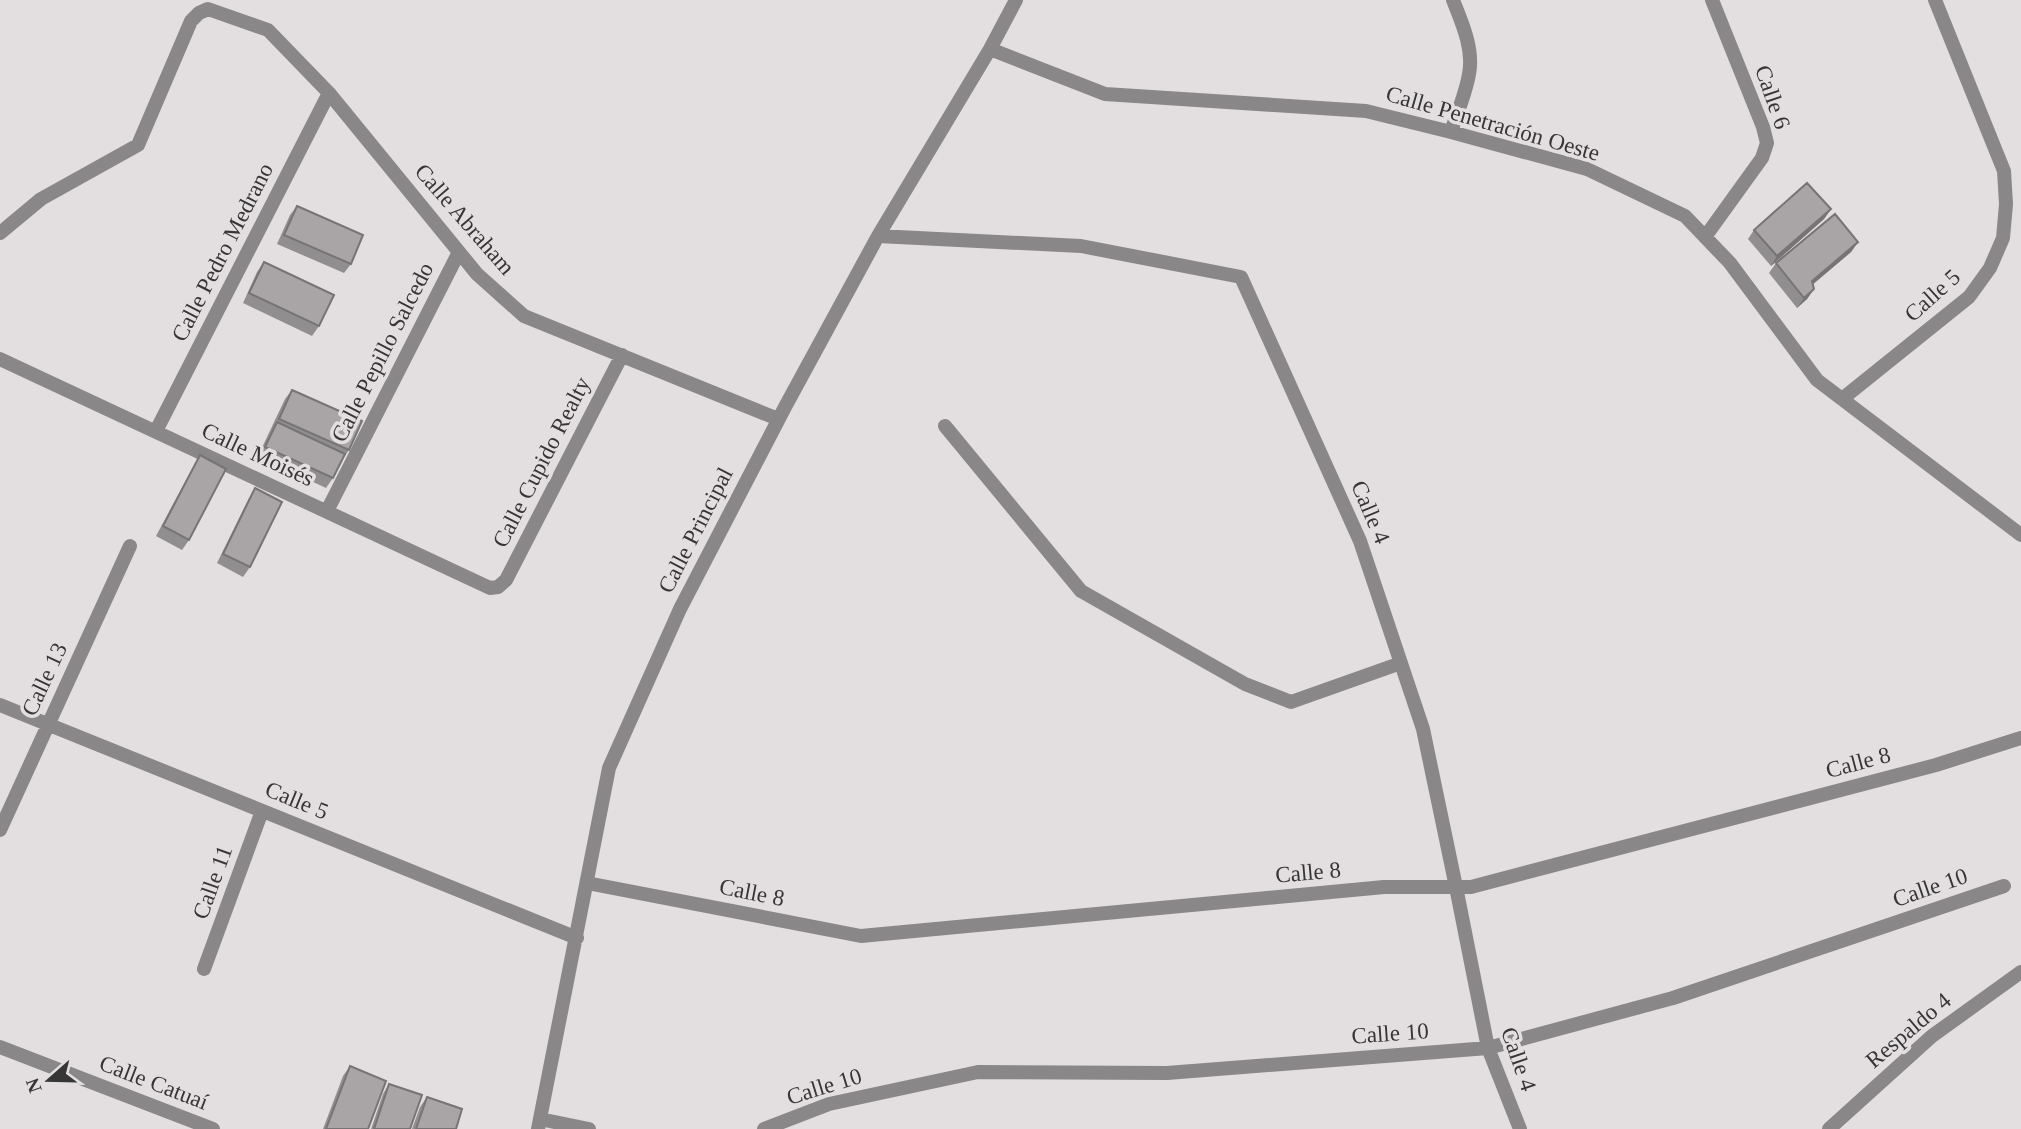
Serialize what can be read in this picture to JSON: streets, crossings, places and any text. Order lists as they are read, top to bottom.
{
  "streets": {
    "street": [
      "Calle 6",
      "Calle Penetración Oeste",
      "Calle Abraham",
      "Calle Pedro Medrano",
      "Calle 5",
      "Calle Pepillo Salcedo",
      "Calle Moisés",
      "Calle Cupido Realty",
      "Calle 4",
      "Calle Principal",
      "Calle 13",
      "Calle 8",
      "Calle 11",
      "Calle 10",
      "Respaldo 4",
      "Calle Catuaí"
    ]
  },
  "crossings": [
    ["Calle 6", "Calle Penetración Oeste"],
    ["Calle Penetración Oeste", "Calle 5"],
    ["Calle Penetración Oeste", "Calle Principal"],
    ["Calle Abraham", "Calle Pedro Medrano"],
    ["Calle Abraham", "Calle Pepillo Salcedo"],
    ["Calle Abraham", "Calle Cupido Realty"],
    ["Calle Abraham", "Calle Principal"],
    ["Calle Pedro Medrano", "Calle Moisés"],
    ["Calle 5", "Calle Principal"],
    ["Calle 5", "Calle 13"],
    ["Calle 5", "Calle 11"],
    ["Calle Pepillo Salcedo", "Calle Moisés"],
    ["Calle Moisés", "Calle Cupido Realty"],
    ["Calle 4", "Calle Principal"],
    ["Calle 4", "Calle 8"],
    ["Calle 4", "Calle 10"],
    ["Calle Principal", "Calle 8"]
  ],
  "north": "left"
}
